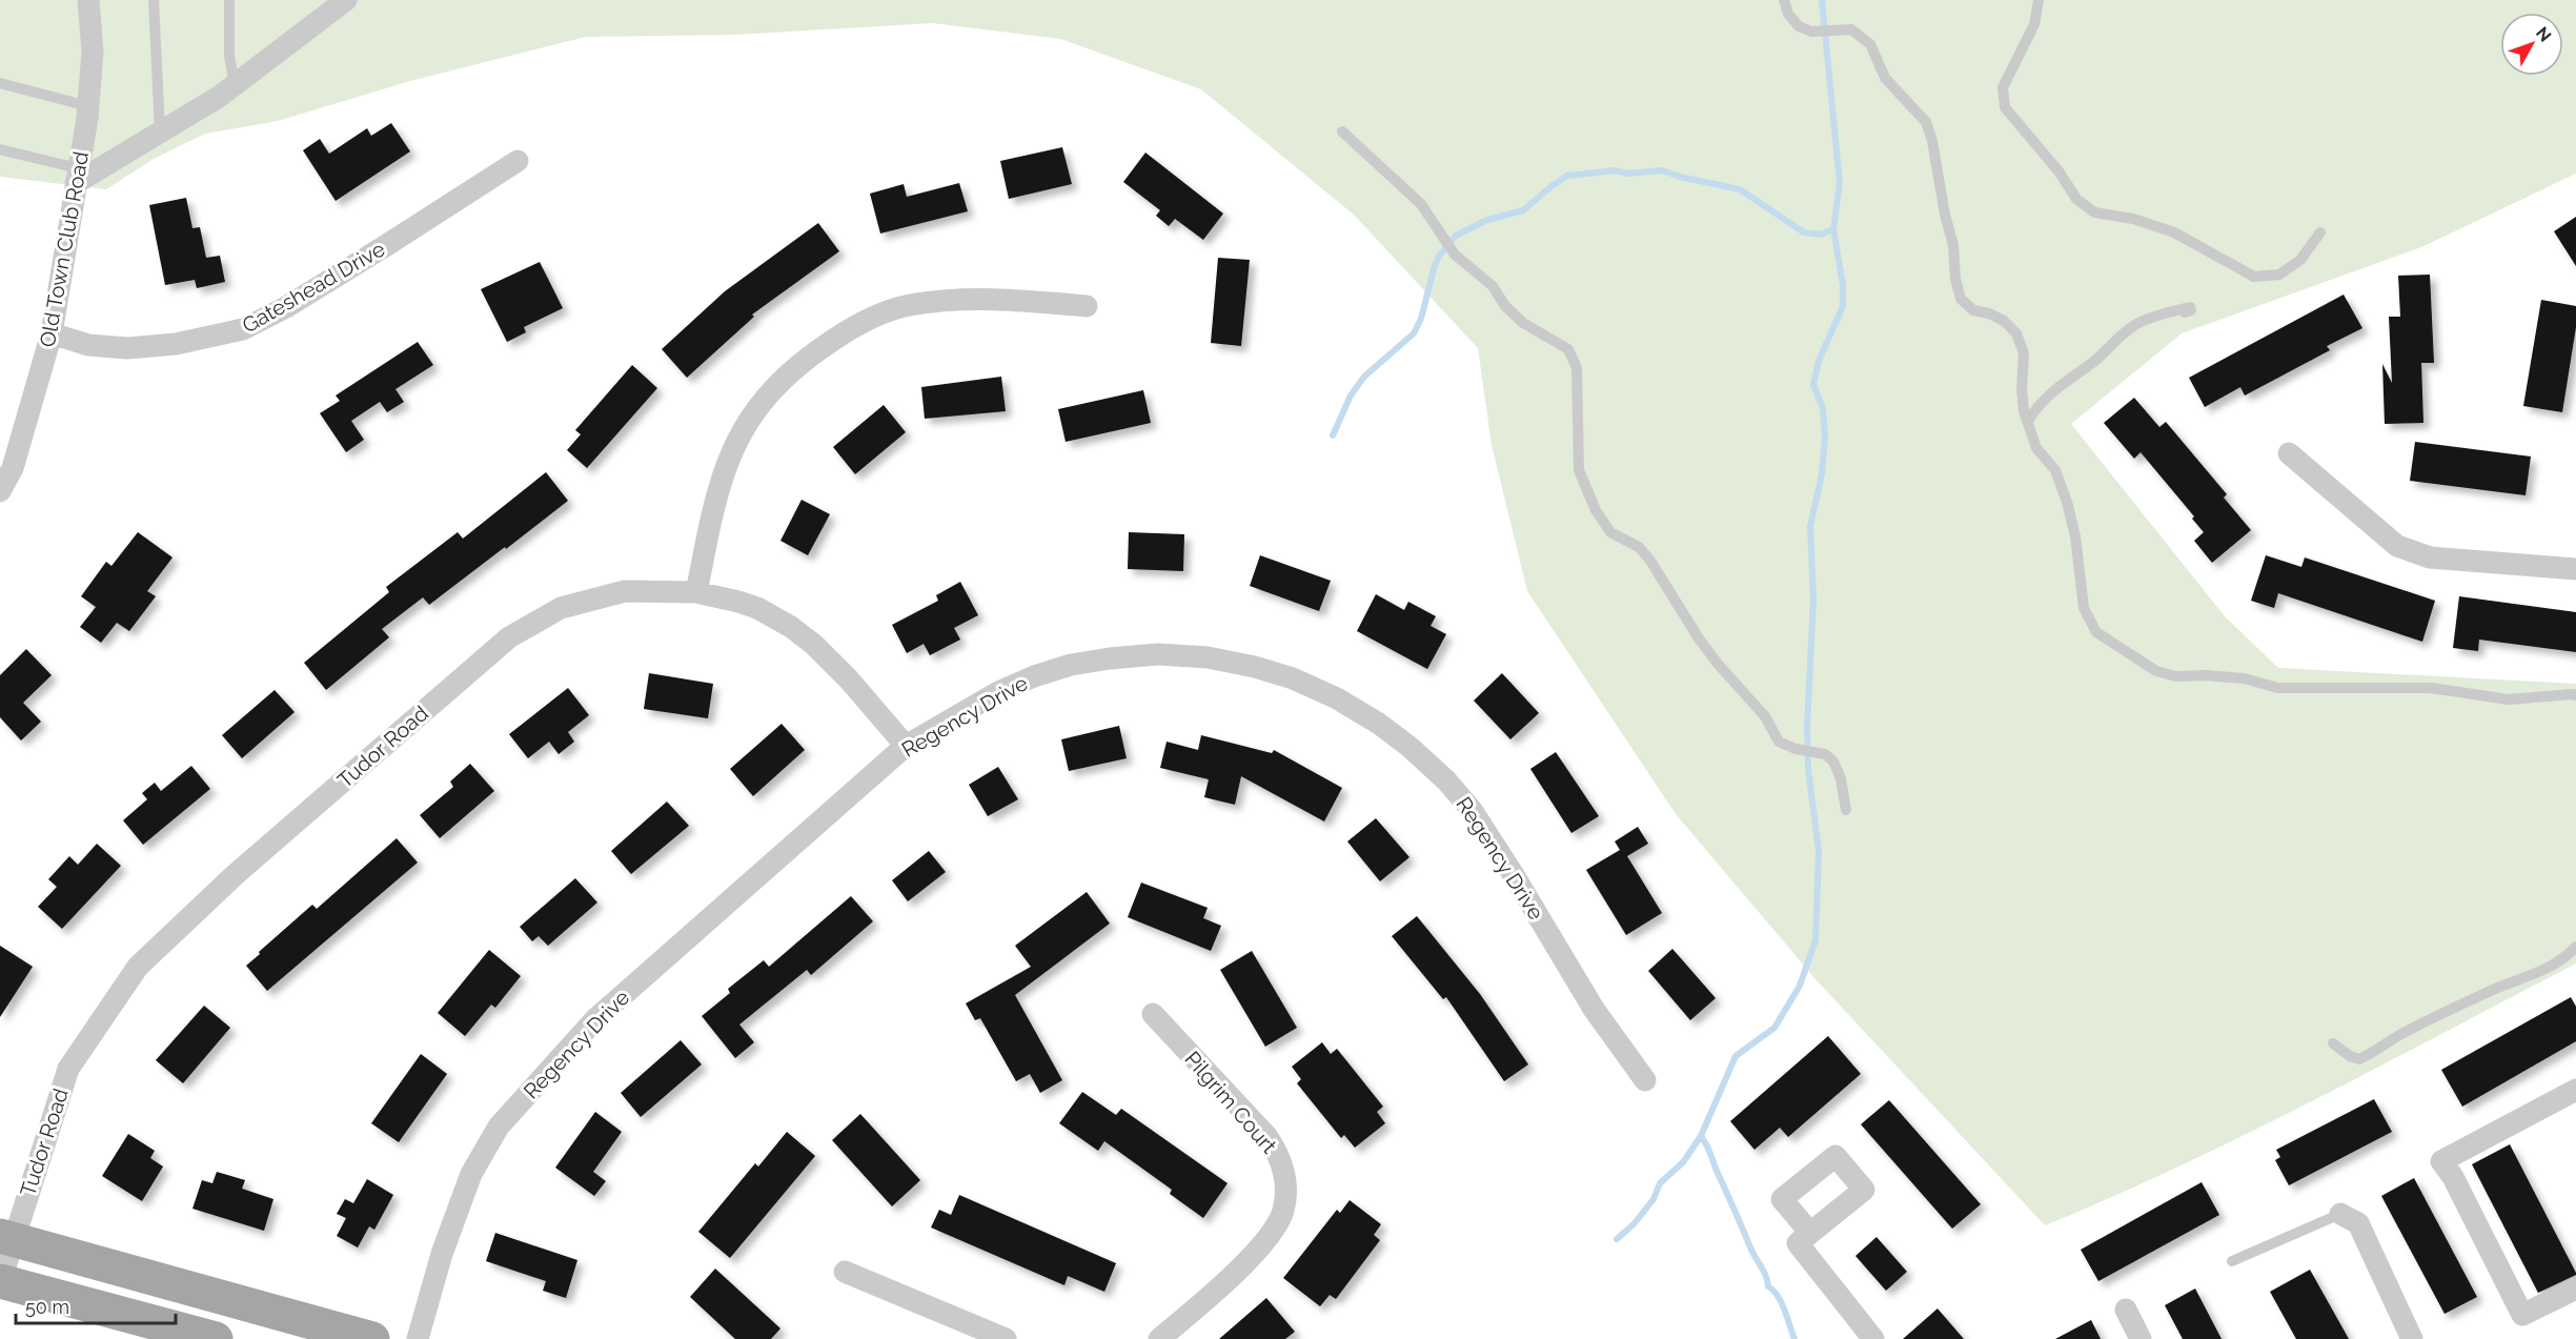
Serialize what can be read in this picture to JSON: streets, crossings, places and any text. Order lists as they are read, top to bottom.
{
  "streets": {
    "street": [
      "Old Town Club Road",
      "Gateshead Drive",
      "Regency Drive",
      "Tudor Road",
      "Pilgrim Court"
    ]
  },
  "crossings": [
    ["Old Town Club Road", "Gateshead Drive"],
    ["Regency Drive", "Tudor Road"]
  ],
  "scale_bar": "50 m",
  "north": "top right"
}
